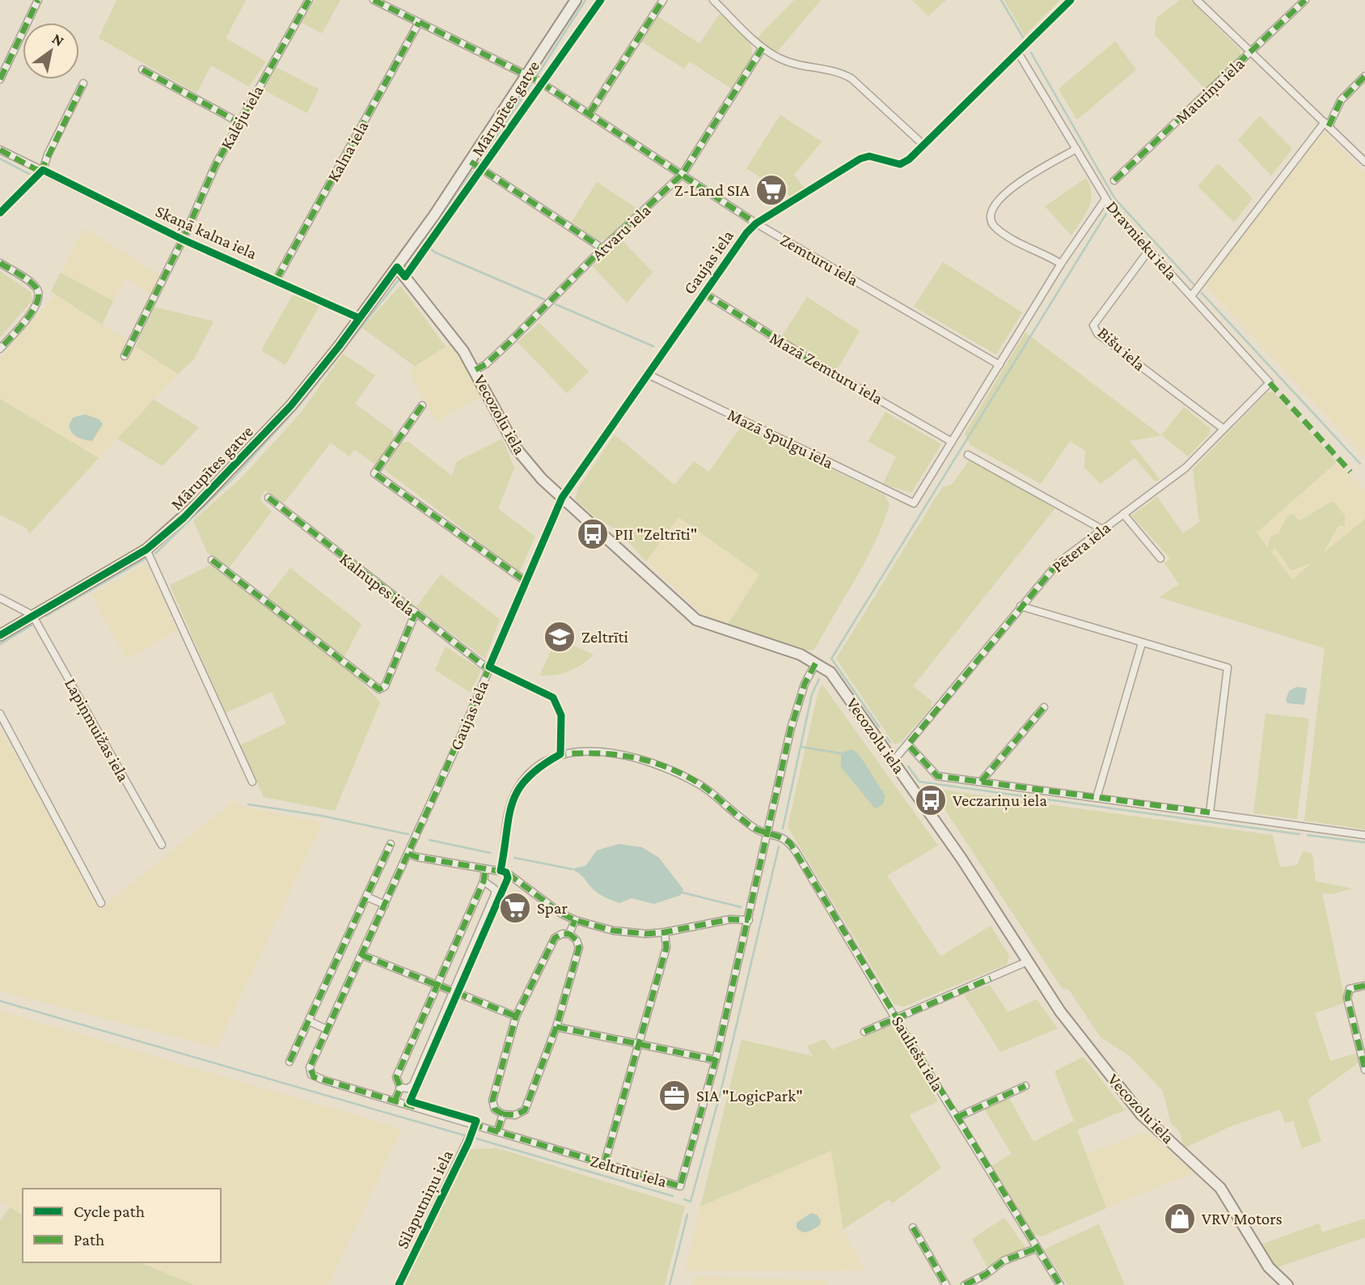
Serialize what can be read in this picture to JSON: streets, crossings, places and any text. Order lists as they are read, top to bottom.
{
  "streets": {
    "street": [
      "Mauriņu iela",
      "Mārupītes gatve",
      "Kalēju iela",
      "Kalna iela",
      "Skaņā kalna iela",
      "Atvaru iela",
      "Dravnieku iela",
      "Zemturu iela",
      "Gaujas iela",
      "Bišu iela",
      "Mazā Zemturu iela",
      "Vecozolu iela",
      "Mazā Spulgu iela",
      "Pētera iela",
      "Kalnupes iela",
      "Lapiņmuižas iela",
      "Sauliešu iela",
      "Zeltrītu iela",
      "Silaputniņu iela"
    ]
  },
  "crossings": [
    ["Mārupītes gatve", "Skaņā kalna iela"],
    ["Mārupītes gatve", "Zemturu iela"],
    ["Mārupītes gatve", "Vecozolu iela"],
    ["Mārupītes gatve", "Lapiņmuižas iela"],
    ["Kalēju iela", "Skaņā kalna iela"],
    ["Kalna iela", "Skaņā kalna iela"],
    ["Kalna iela", "Zemturu iela"],
    ["Atvaru iela", "Zemturu iela"],
    ["Atvaru iela", "Vecozolu iela"],
    ["Dravnieku iela", "Gaujas iela"],
    ["Dravnieku iela", "Bišu iela"],
    ["Dravnieku iela", "Pētera iela"],
    ["Zemturu iela", "Gaujas iela"],
    ["Gaujas iela", "Mazā Zemturu iela"],
    ["Gaujas iela", "Vecozolu iela"],
    ["Gaujas iela", "Mazā Spulgu iela"],
    ["Gaujas iela", "Kalnupes iela"],
    ["Gaujas iela", "Zeltrītu iela"],
    ["Bišu iela", "Pētera iela"],
    ["Mazā Zemturu iela", "Mazā Spulgu iela"],
    ["Vecozolu iela", "Pētera iela"],
    ["Vecozolu iela", "Zeltrītu iela"],
    ["Sauliešu iela", "Zeltrītu iela"],
    ["Zeltrītu iela", "Silaputniņu iela"]
  ],
  "places": {
    "supermarket": ["Z-Land SIA", "Spar"],
    "bus stop": ["PII \"Zeltrīti\"", "Veczariņu iela"],
    "school or university": ["Zeltrīti"],
    "office": ["SIA \"LogicPark\""],
    "shop": ["VRV Motors"]
  },
  "legend": ["Cycle path", "Path"],
  "north": "top right"
}
